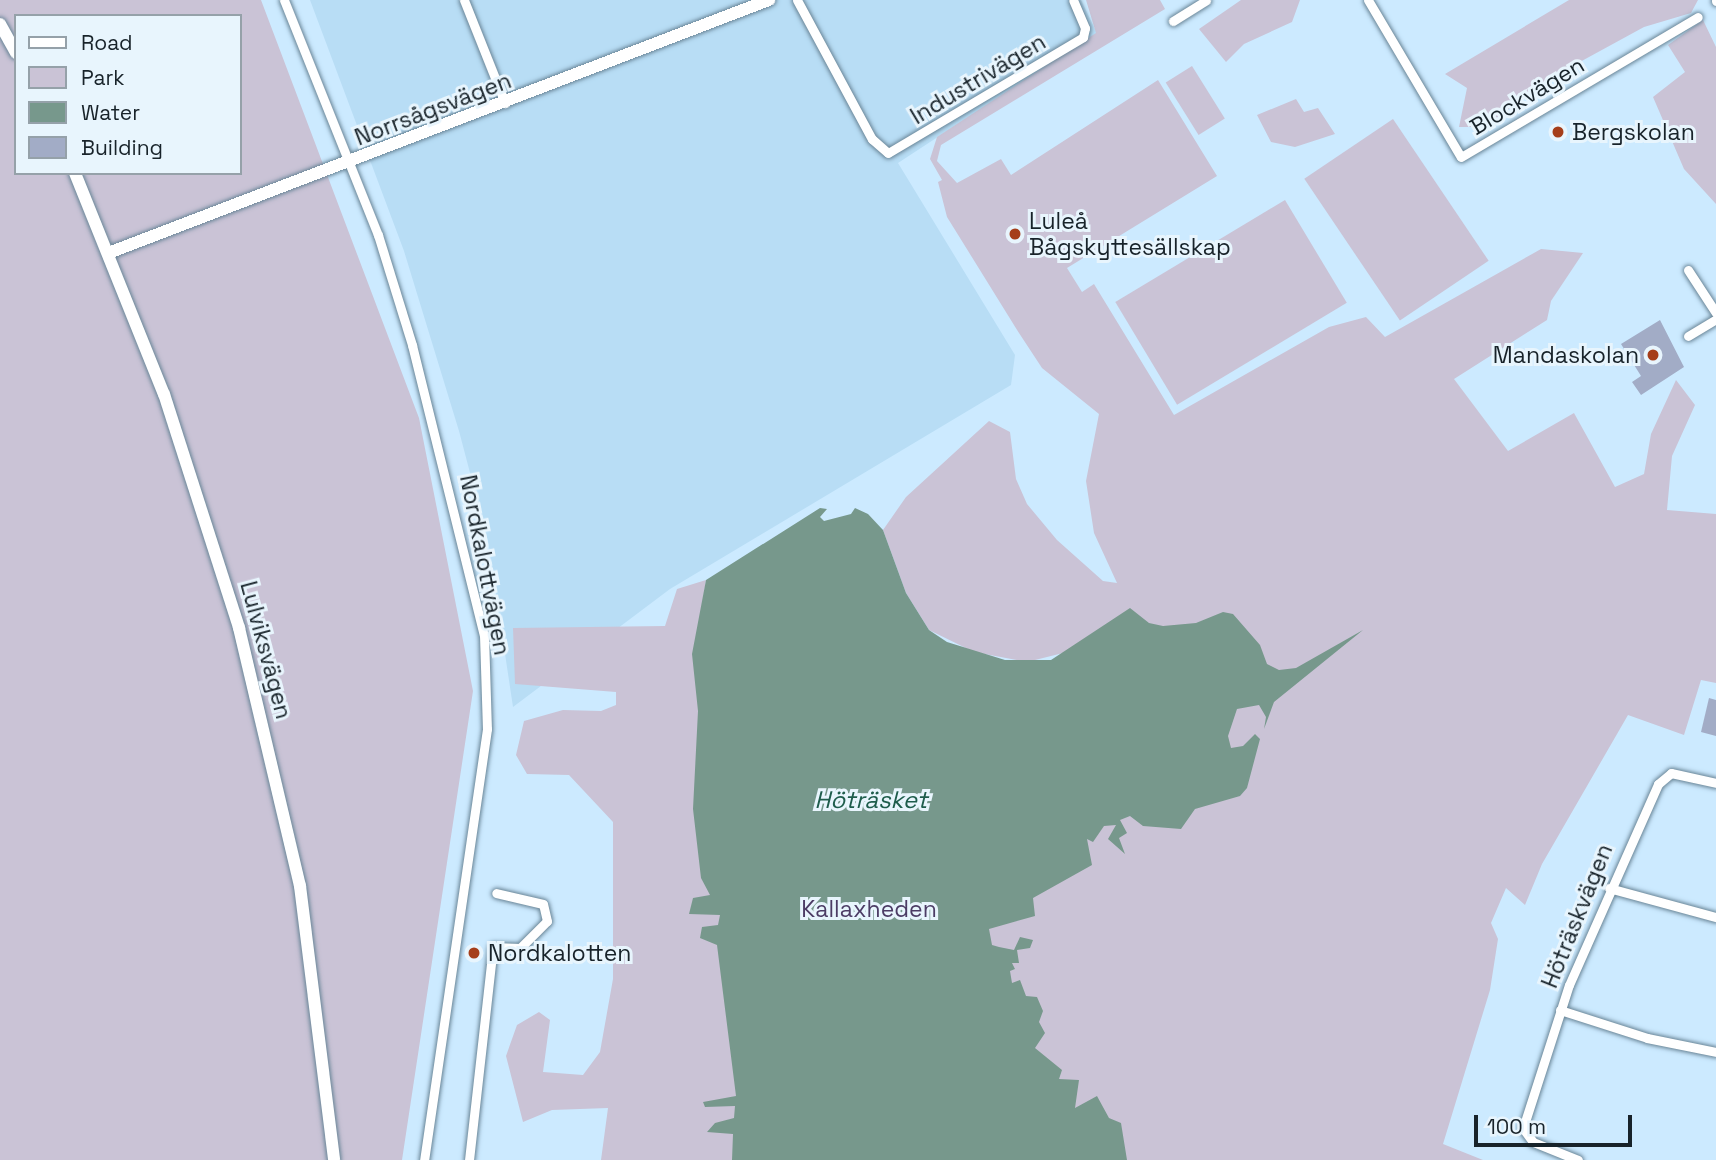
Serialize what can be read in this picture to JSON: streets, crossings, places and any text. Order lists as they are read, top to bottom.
{
  "streets": {
    "main road": ["Norrsågsvägen", "Lulviksvägen"],
    "street": [
      "Industrivägen",
      "Blockvägen",
      "Nordkalottvägen",
      "Höträskvägen"
    ]
  },
  "crossings": [
    ["Norrsågsvägen", "Nordkalottvägen"],
    ["Norrsågsvägen", "Lulviksvägen"]
  ],
  "water": ["Höträsket"],
  "parks": ["Kallaxheden"],
  "places": [
    "Bergskolan",
    "Luleå Bågskyttesällskap",
    "Mandaskolan",
    "Nordkalotten"
  ],
  "legend": [
    "Road",
    "Park",
    "Water",
    "Building"
  ],
  "scale_bar": "100 m"
}
